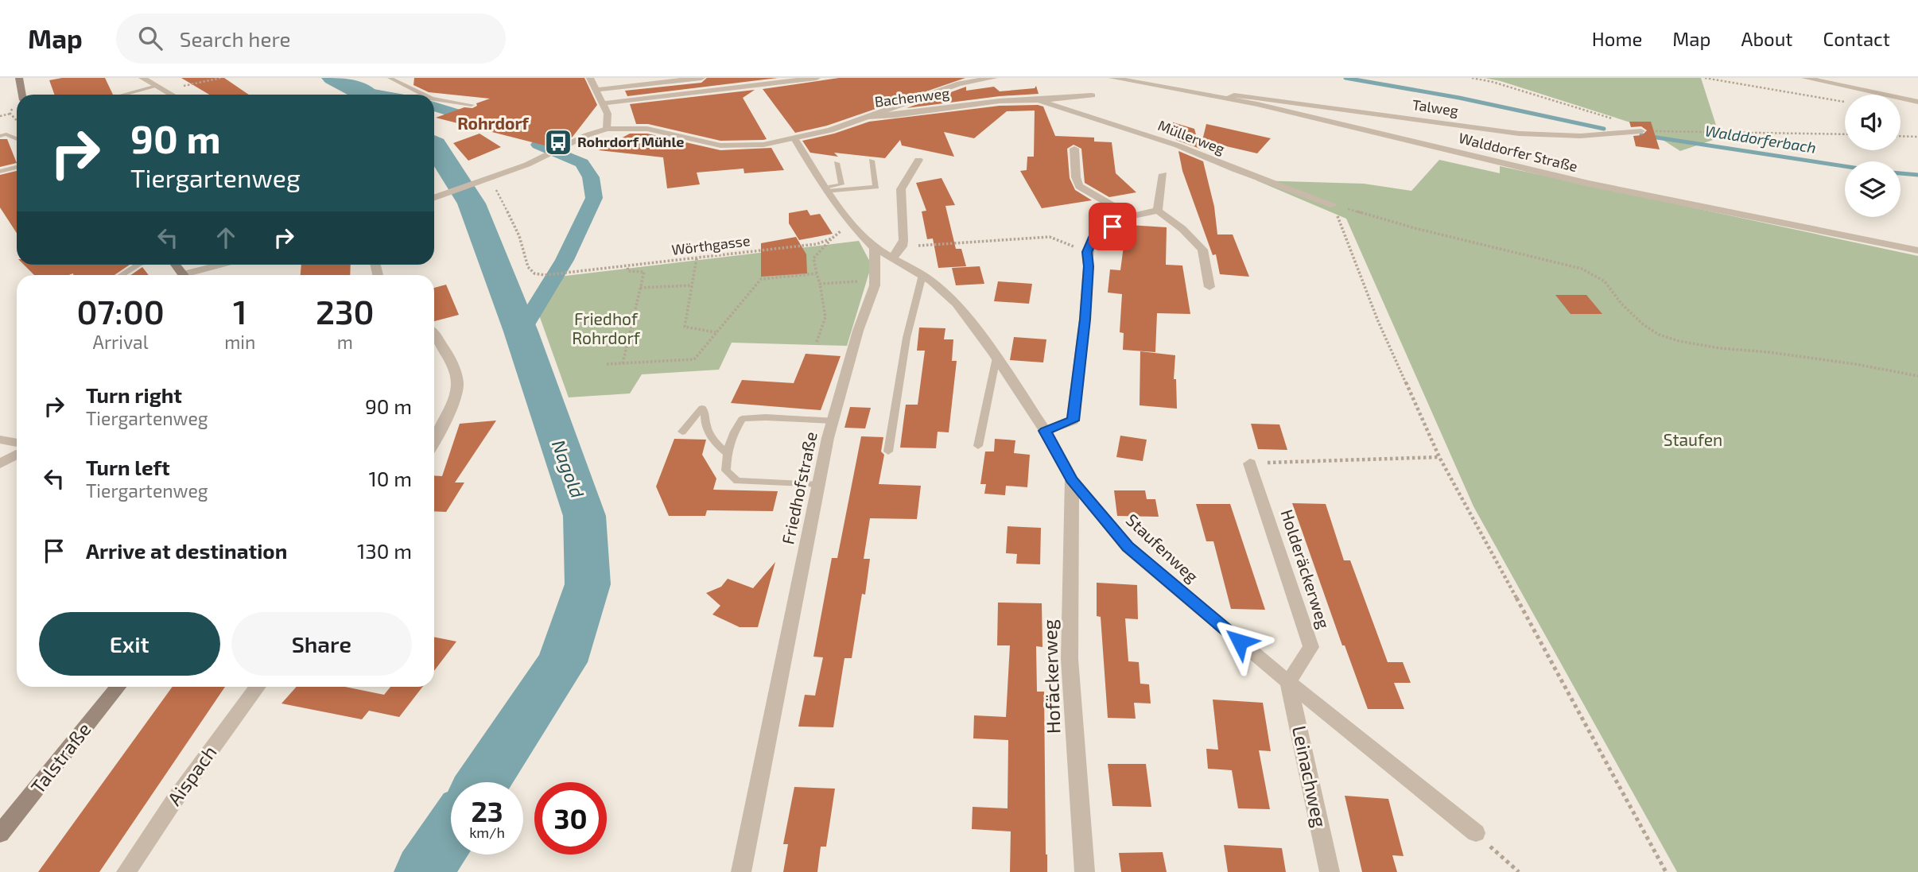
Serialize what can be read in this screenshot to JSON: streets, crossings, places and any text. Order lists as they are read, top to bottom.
{
  "streets": {
    "main road": ["Talstraße"],
    "street": [
      "Bachenweg",
      "Talweg",
      "Müllerweg",
      "Walddorfer Straße",
      "Friedhofstraße",
      "Staufenweg",
      "Holderäckerweg",
      "Hofäckerweg",
      "Aispach",
      "Leinachweg"
    ],
    "path": ["Wörthgasse"]
  },
  "crossings": [
    ["Bachenweg", "Müllerweg"],
    ["Talweg", "Walddorfer Straße"],
    ["Friedhofstraße", "Staufenweg"],
    ["Staufenweg", "Holderäckerweg"],
    ["Staufenweg", "Hofäckerweg"],
    ["Staufenweg", "Leinachweg"],
    ["Holderäckerweg", "Leinachweg"]
  ],
  "districts": ["Rohrdorf"],
  "water": ["Walddorferbach", "Nagold"],
  "parks": ["Friedhof Rohrdorf", "Staufen"],
  "places": {
    "bus stop": ["Rohrdorf Mühle"]
  },
  "page": {
    "header": "Map",
    "search": "Search here",
    "nav": [
      "Home",
      "Map",
      "About",
      "Contact"
    ],
    "turn": ["90 m", "Tiergartenweg"],
    "eta": [
      "07:00",
      "Arrival",
      "1",
      "min",
      "230",
      "m"
    ],
    "list": [
      {
        "name": "Turn right",
        "note": "Tiergartenweg",
        "value": "90 m"
      },
      {
        "name": "Turn left",
        "note": "Tiergartenweg",
        "value": "10 m"
      },
      {
        "name": "Arrive at destination",
        "value": "130 m"
      }
    ],
    "buttons": ["Exit", "Share"],
    "speed": "23 km/h",
    "limit": "30"
  }
}
